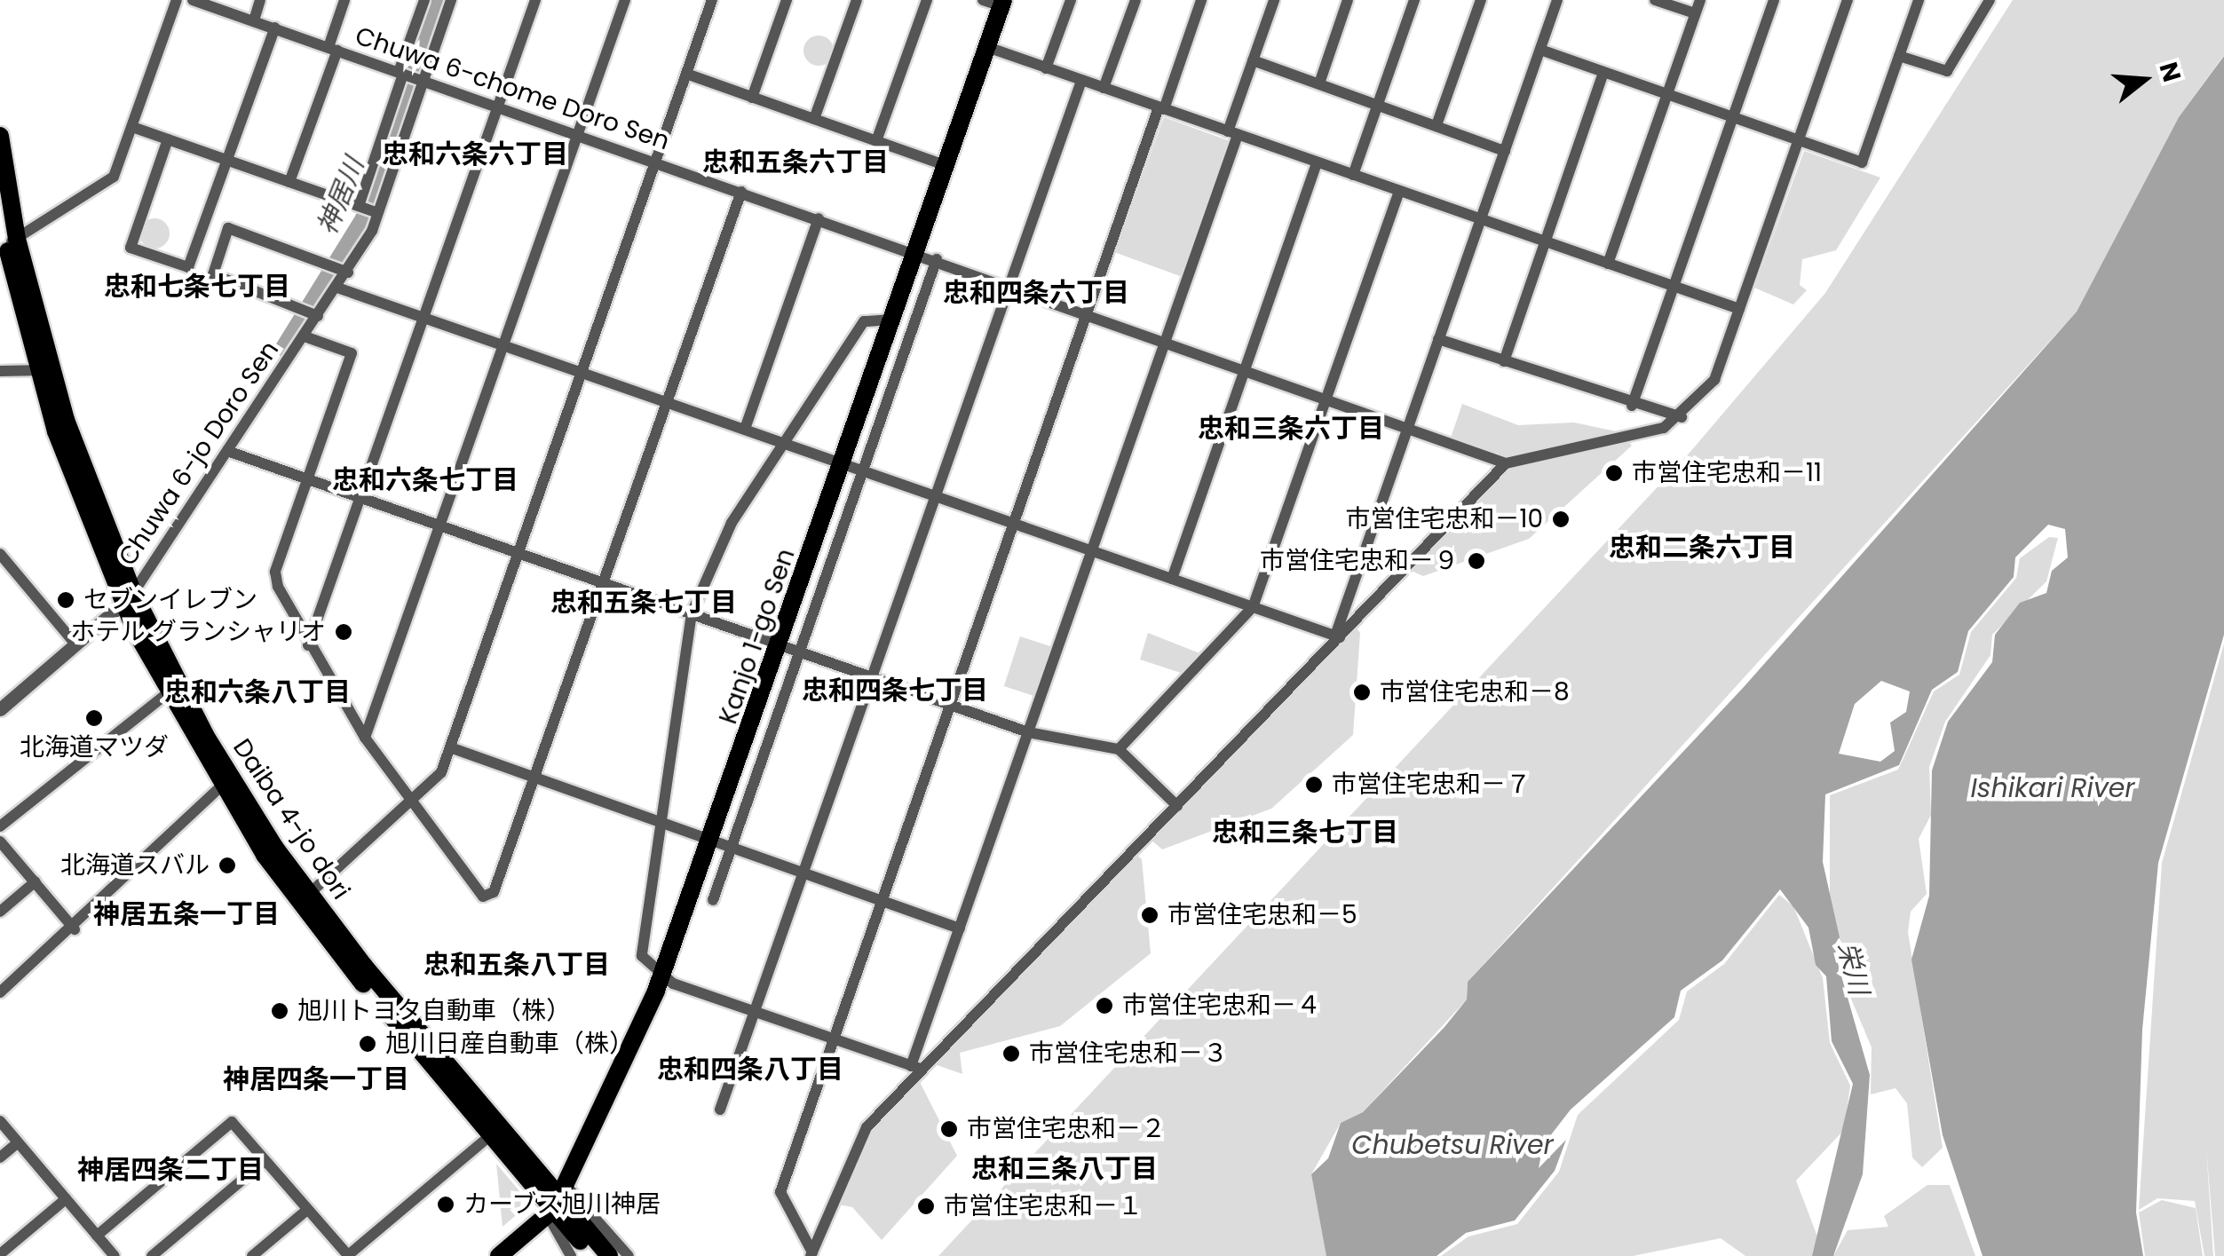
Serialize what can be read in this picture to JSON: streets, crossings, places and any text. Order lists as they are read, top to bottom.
{
  "streets": {
    "main road": ["Kanjo 1-go Sen", "Daiba 4-jo dori"],
    "street": ["Chuwa 6-chome Doro Sen", "Chuwa 6-jo Doro Sen"]
  },
  "crossings": [
    ["Chuwa 6-chome Doro Sen", "Chuwa 6-jo Doro Sen"],
    ["Chuwa 6-chome Doro Sen", "Kanjo 1-go Sen"],
    ["Chuwa 6-jo Doro Sen", "Daiba 4-jo dori"],
    ["Kanjo 1-go Sen", "Daiba 4-jo dori"]
  ],
  "districts": [
    "忠和六条六丁目",
    "忠和五条六丁目",
    "忠和七条七丁目",
    "忠和四条六丁目",
    "忠和三条六丁目",
    "忠和六条七丁目",
    "忠和二条六丁目",
    "忠和五条七丁目",
    "忠和四条七丁目",
    "忠和六条八丁目",
    "忠和三条七丁目",
    "神居五条一丁目",
    "忠和五条八丁目",
    "忠和四条八丁目",
    "神居四条一丁目",
    "忠和三条八丁目",
    "神居四条二丁目"
  ],
  "water": [
    "神居川",
    "Ishikari River",
    "栄川",
    "Chubetsu River"
  ],
  "places": [
    "市営住宅忠和－11",
    "市営住宅忠和－10",
    "市営住宅忠和－９",
    "セブンイレブン",
    "ホテル グランシャリオ",
    "市営住宅忠和－8",
    "北海道マツダ",
    "市営住宅忠和－７",
    "北海道スバル",
    "市営住宅忠和－5",
    "市営住宅忠和－４",
    "旭川トヨタ自動車（株）",
    "旭川日産自動車（株）",
    "市営住宅忠和－３",
    "市営住宅忠和－２",
    "カーブス旭川神居",
    "市営住宅忠和－１"
  ],
  "north": "right"
}
